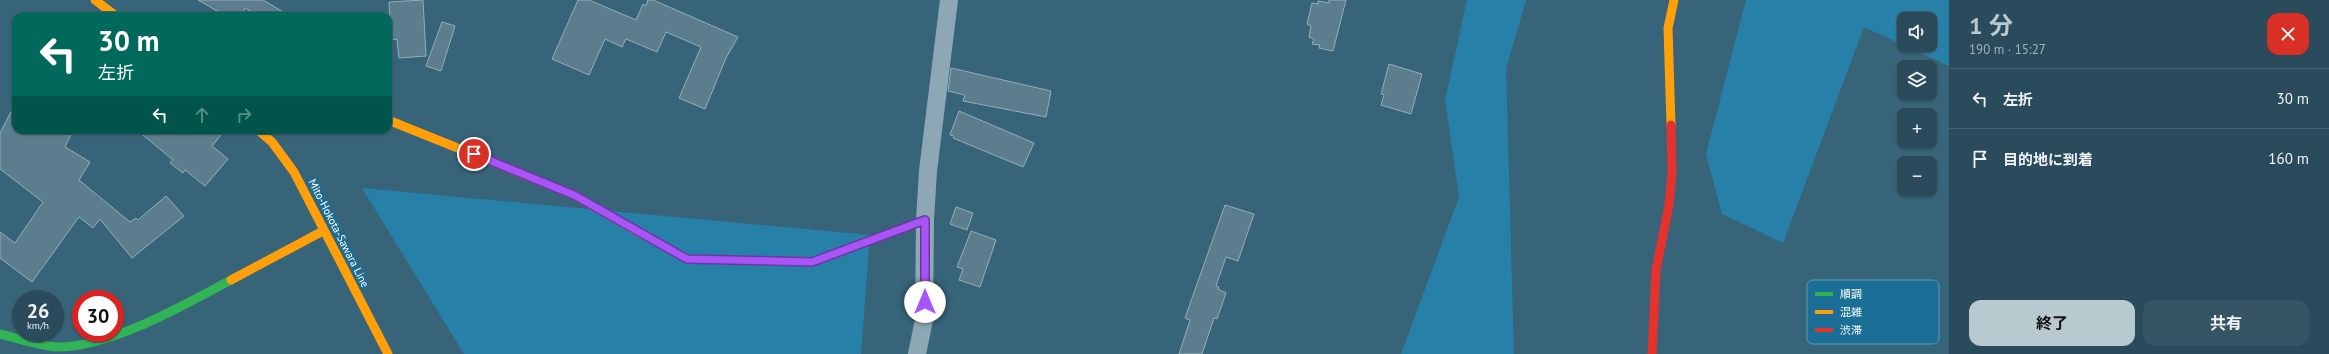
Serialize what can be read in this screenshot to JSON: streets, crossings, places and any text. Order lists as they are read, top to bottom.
{
  "streets": {
    "street": ["Mito-Hokota-Sawara Line"]
  },
  "legend": ["順調", "混雑", "渋滞"],
  "page": {
    "heading": ["1 分", "190 m · 15:27"],
    "map_buttons": ["+", "−"],
    "turn": ["30 m", "左折"],
    "list": [
      {
        "name": "左折",
        "value": "30 m"
      },
      {
        "name": "目的地に到着",
        "value": "160 m"
      }
    ],
    "speed": "26 km/h",
    "limit": "30",
    "buttons": ["終了", "共有"]
  }
}
